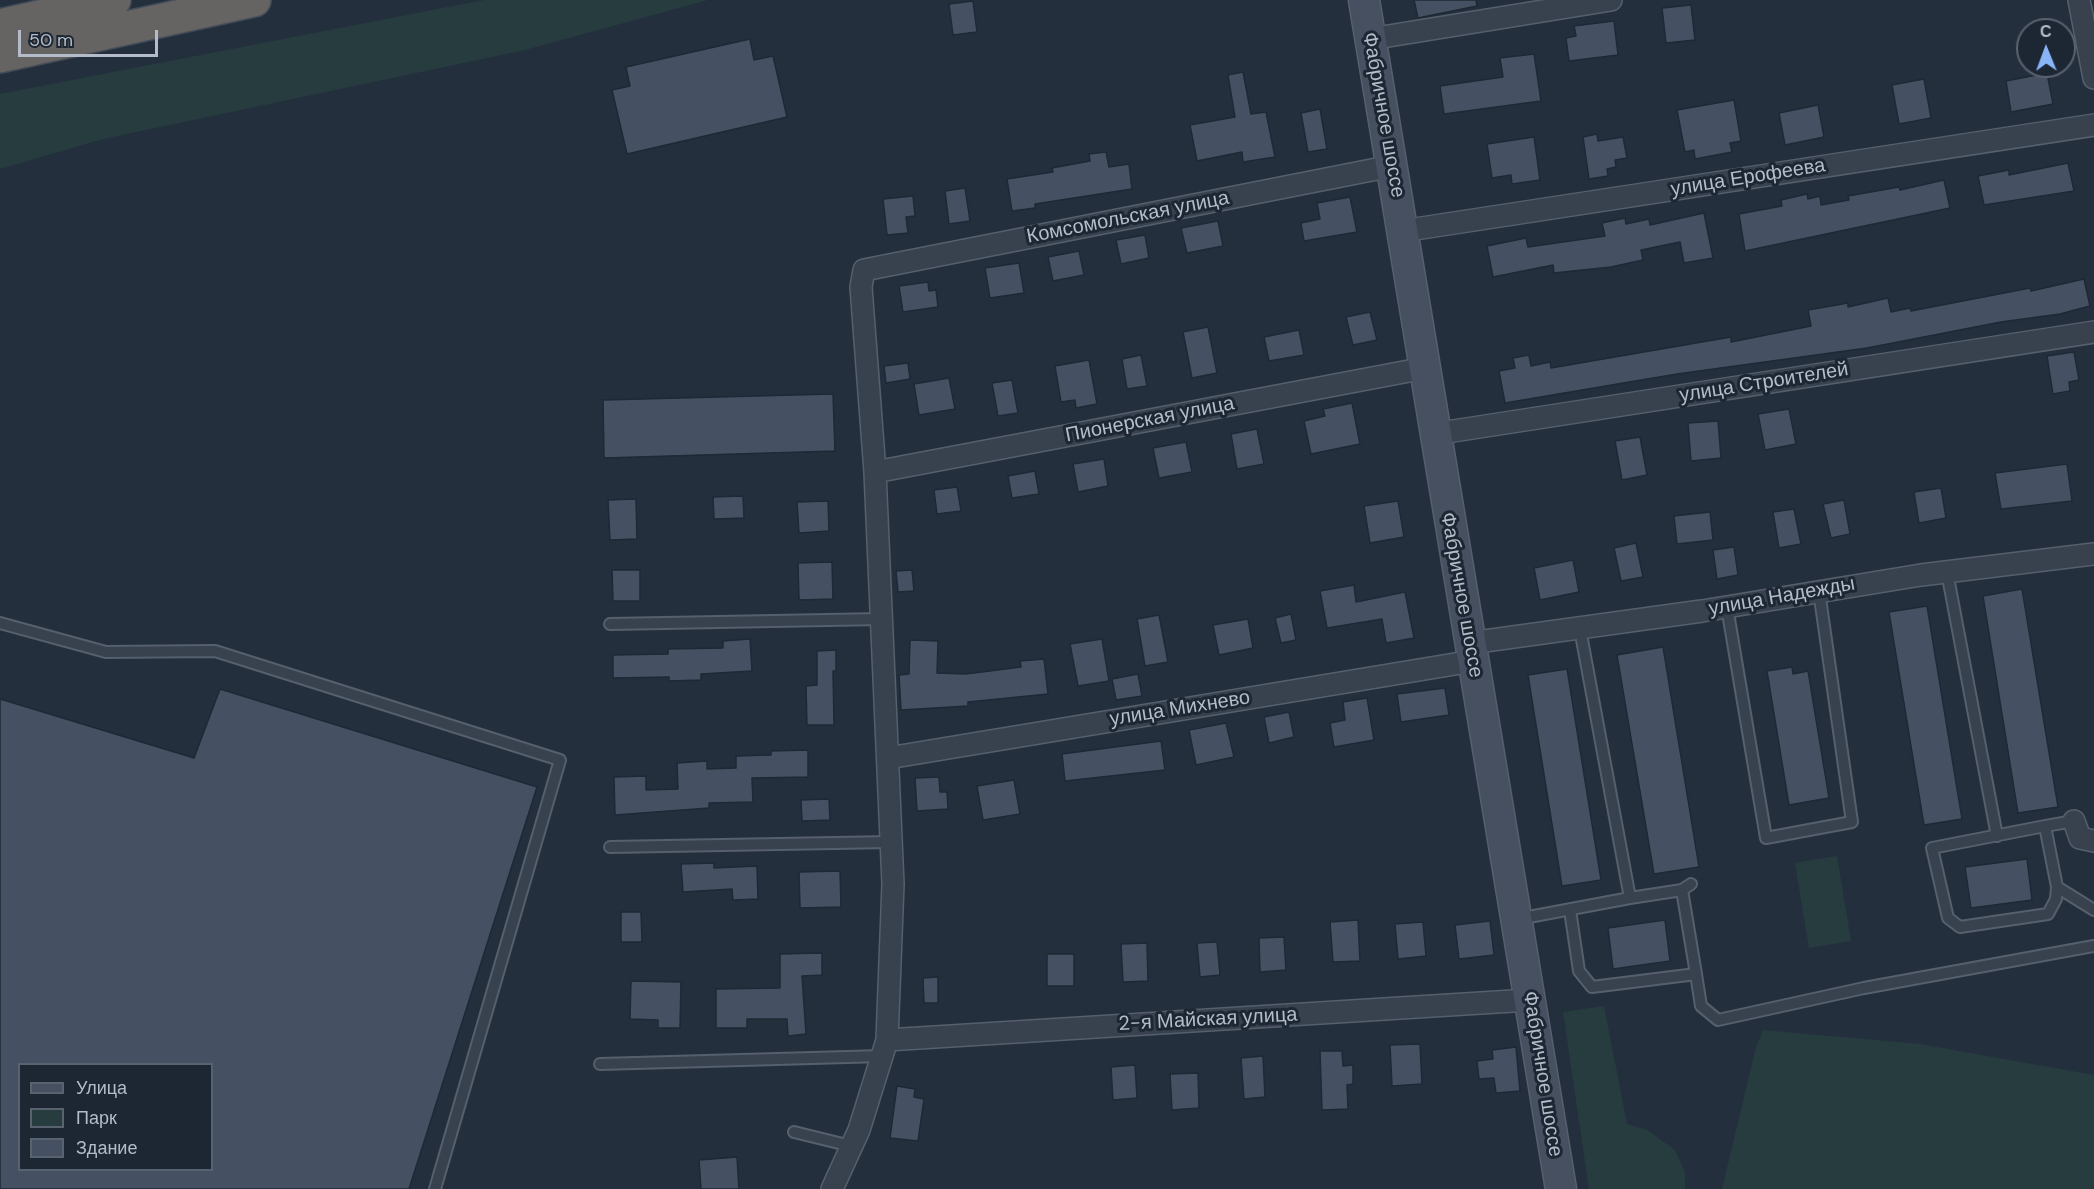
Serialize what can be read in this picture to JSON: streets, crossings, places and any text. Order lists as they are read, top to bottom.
{
  "streets": {
    "main road": ["Фабричное шоссе"],
    "street": [
      "улица Ерофеева",
      "Комсомольская улица",
      "улица Строителей",
      "Пионерская улица",
      "улица Надежды",
      "улица Михнево",
      "2-я Майская улица"
    ]
  },
  "crossings": [
    ["Фабричное шоссе", "улица Ерофеева"],
    ["Фабричное шоссе", "Комсомольская улица"],
    ["Фабричное шоссе", "улица Строителей"],
    ["Фабричное шоссе", "Пионерская улица"],
    ["Фабричное шоссе", "улица Надежды"],
    ["Фабричное шоссе", "улица Михнево"],
    ["Фабричное шоссе", "2-я Майская улица"],
    ["Комсомольская улица", "Пионерская улица"],
    ["улица Надежды", "улица Михнево"]
  ],
  "legend": ["Улица", "Парк", "Здание"],
  "scale_bar": "50 m",
  "north": "top"
}
